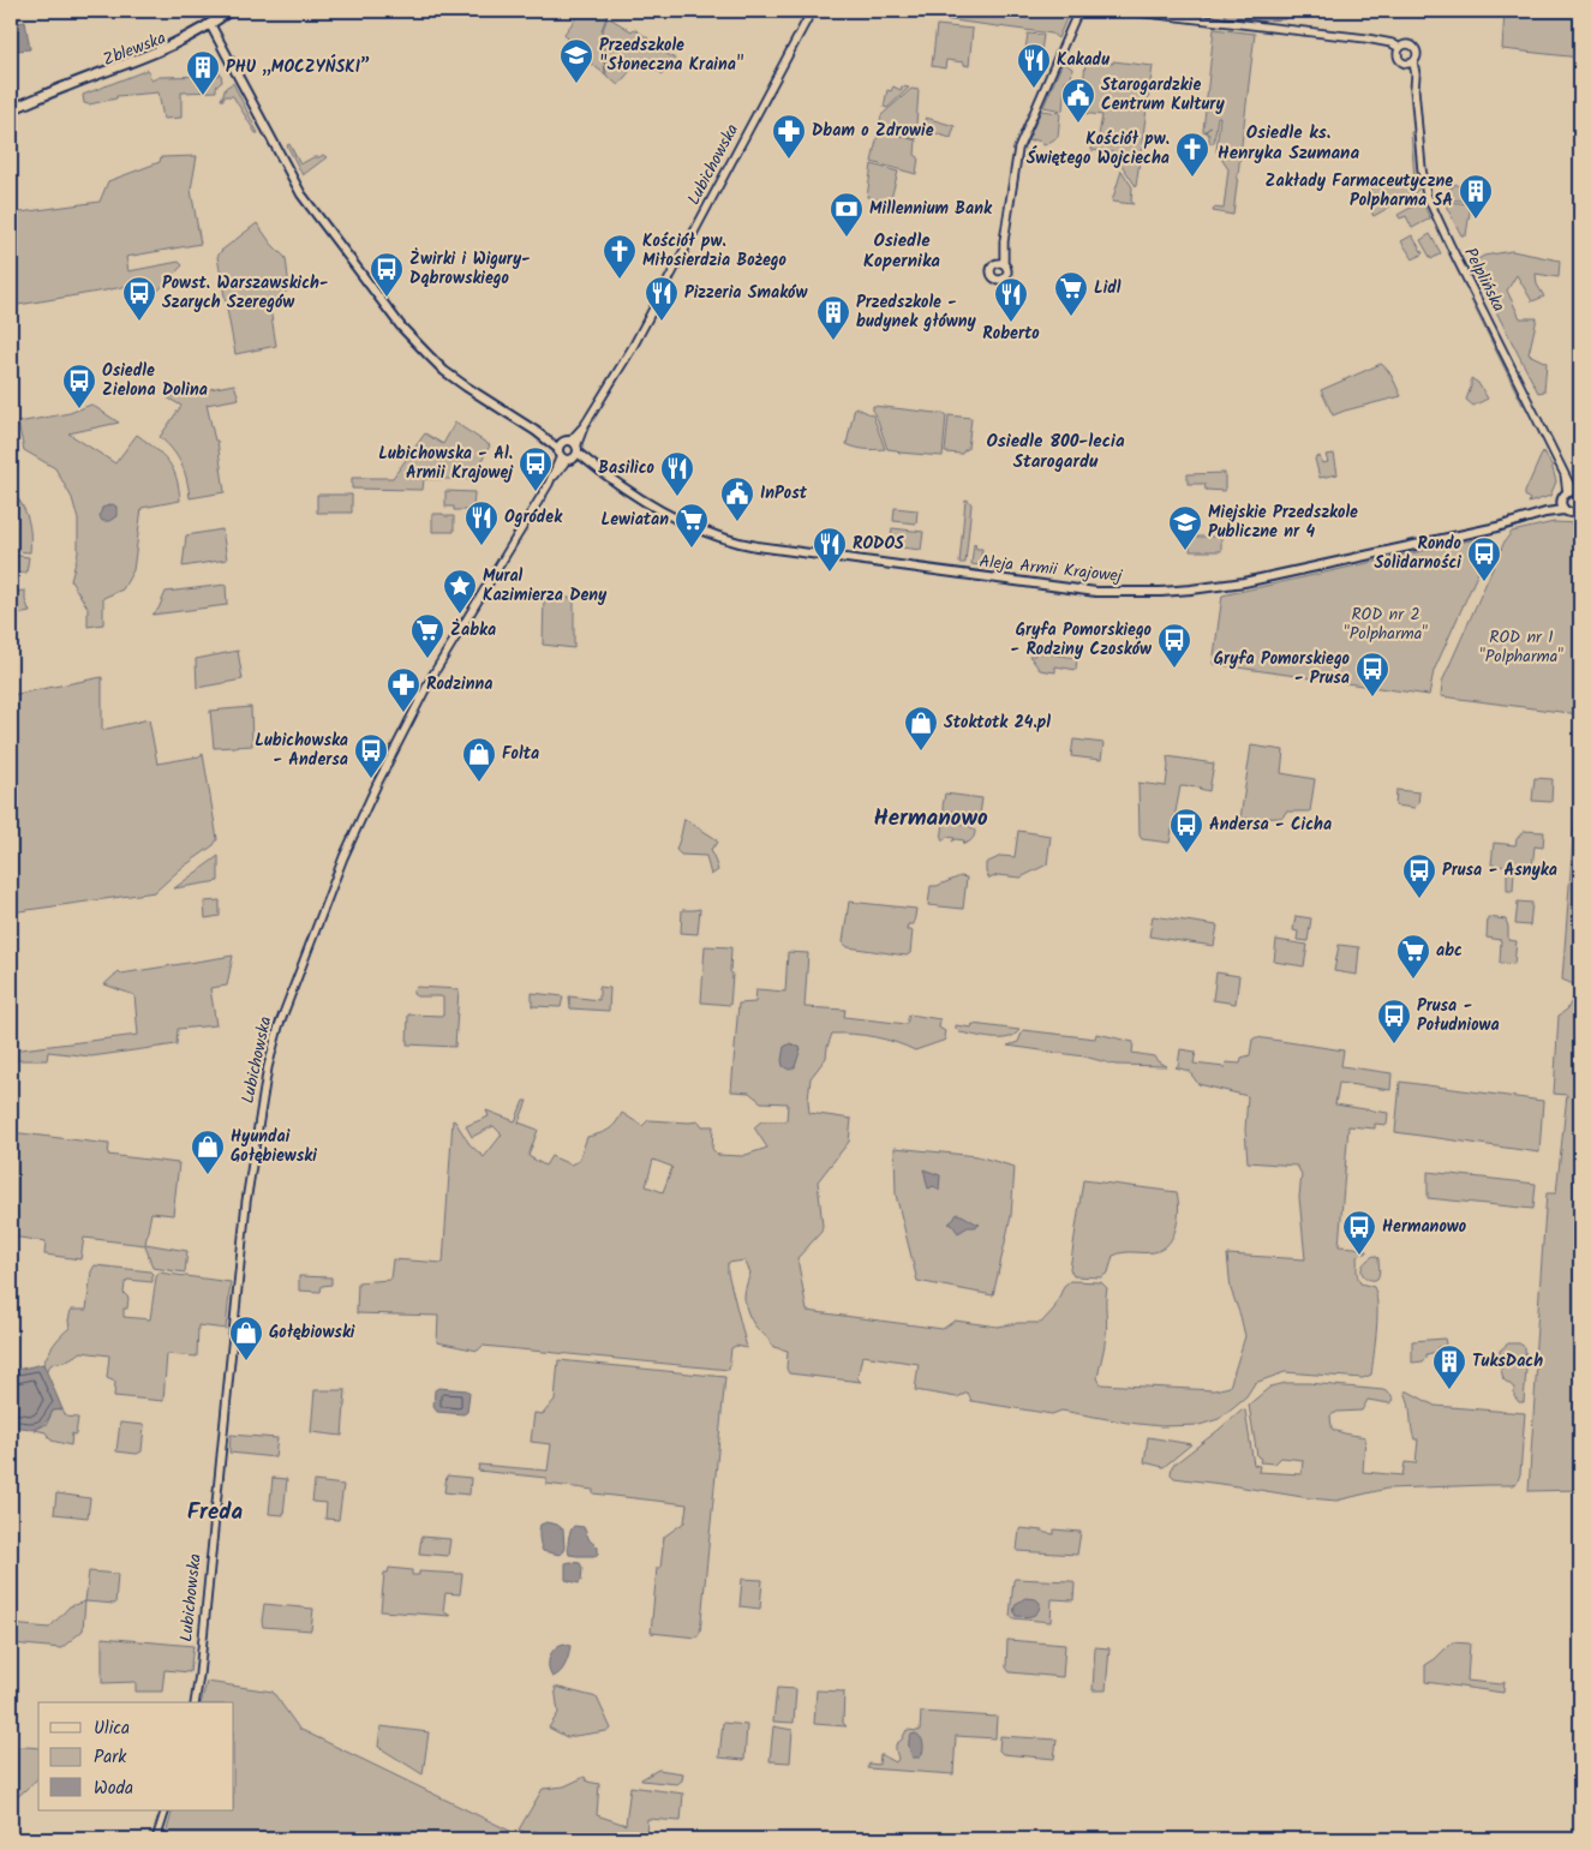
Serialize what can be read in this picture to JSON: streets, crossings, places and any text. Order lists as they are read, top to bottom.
{
  "streets": {
    "main road": ["Zblewska", "Aleja Armii Krajowej"],
    "street": ["Lubichowska", "Pelplińska"]
  },
  "crossings": [
    ["Zblewska", "Aleja Armii Krajowej"],
    ["Lubichowska", "Aleja Armii Krajowej"]
  ],
  "districts": [
    "Osiedle ks. Henryka Szumana",
    "Osiedle Kopernika",
    "Osiedle 800-lecia Starogardu",
    "Hermanowo",
    "Freda"
  ],
  "parks": ["ROD nr 2 \"Polpharma\"", "ROD nr 1 \"Polpharma\""],
  "places": {
    "school or university": ["Przedszkole \"Słoneczna Kraina\"", "Miejskie Przedszkole Publiczne nr 4"],
    "restaurant": [
      "Kakadu",
      "Pizzeria Smaków",
      "Roberto",
      "Basilico",
      "Ogródek",
      "RODOS"
    ],
    "building": [
      "PHU ,,MOCZYŃSKI”",
      "Zakłady Farmaceutyczne Polpharma SA",
      "Przedszkole - budynek główny",
      "TuksDach"
    ],
    "public building": ["Starogardzkie Centrum Kultury", "InPost"],
    "pharmacy": ["Dbam o Zdrowie", "Rodzinna"],
    "church": ["Kościół pw. Świętego Wojciecha", "Kościół pw. Miłosierdzia Bożego"],
    "bank": ["Millennium Bank"],
    "bus stop": [
      "Żwirki i Wigury- Dąbrowskiego",
      "Powst. Warszawskich- Szarych Szeregów",
      "Osiedle Zielona Dolina",
      "Lubichowska - Al. Armii Krajowej",
      "Rondo Solidarności",
      "Gryfa Pomorskiego - Rodziny Czosków",
      "Gryfa Pomorskiego - Prusa",
      "Lubichowska - Andersa",
      "Andersa - Cicha",
      "Prusa - Asnyka",
      "Prusa - Południowa",
      "Hermanowo"
    ],
    "supermarket": [
      "Lidl",
      "Lewiatan",
      "Żabka",
      "abc"
    ],
    "place": ["Mural Kazimierza Deny"],
    "shop": [
      "Stoktotk 24.pl",
      "Folta",
      "Hyundai Gołębiewski",
      "Gołębiowski"
    ]
  },
  "legend": ["Ulica", "Park", "Woda"]
}
